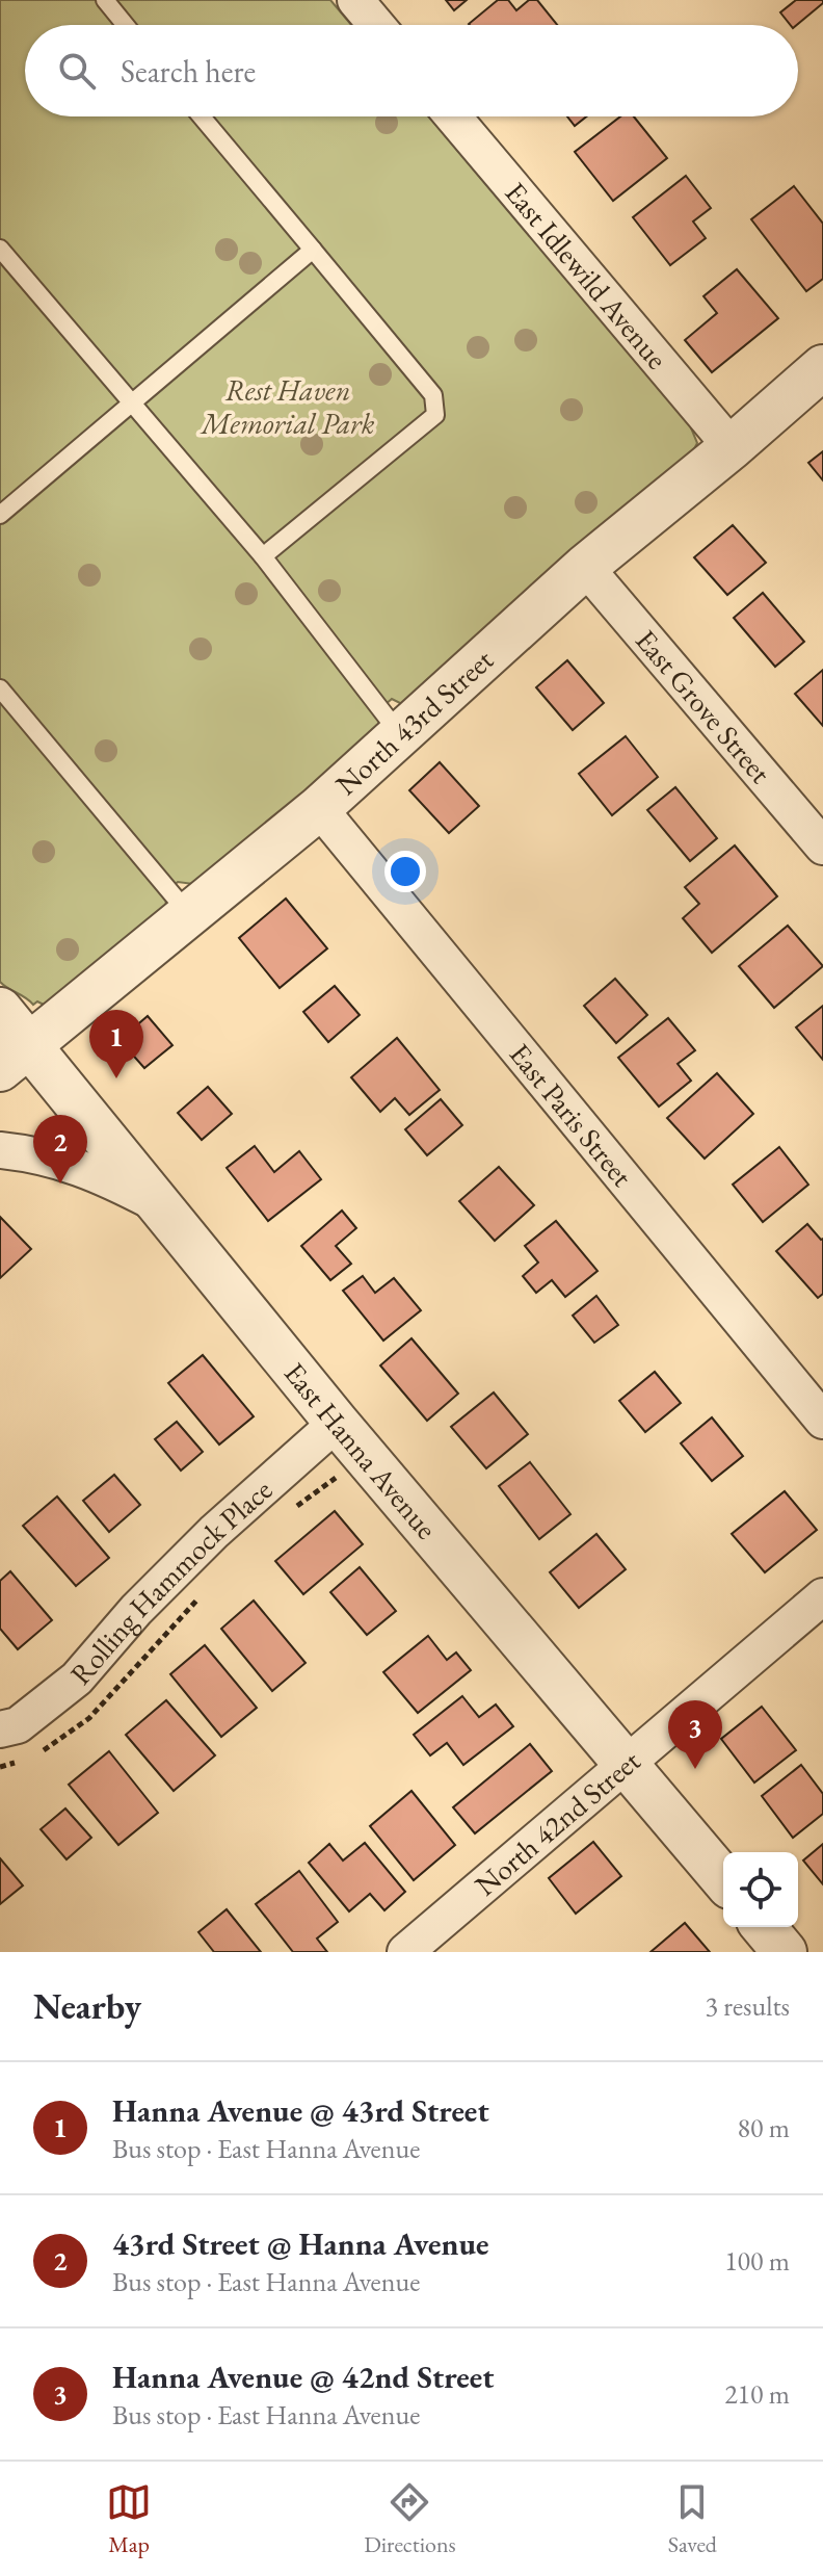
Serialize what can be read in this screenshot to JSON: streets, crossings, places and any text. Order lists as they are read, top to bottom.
{
  "streets": {
    "street": [
      "East Idlewild Avenue",
      "East Grove Street",
      "North 43rd Street",
      "East Paris Street",
      "East Hanna Avenue",
      "Rolling Hammock Place",
      "North 42nd Street"
    ]
  },
  "crossings": [
    ["East Idlewild Avenue", "North 43rd Street"],
    ["East Grove Street", "North 43rd Street"],
    ["North 43rd Street", "East Paris Street"],
    ["North 43rd Street", "East Hanna Avenue"],
    ["East Hanna Avenue", "Rolling Hammock Place"],
    ["East Hanna Avenue", "North 42nd Street"]
  ],
  "parks": ["Rest Haven Memorial Park"],
  "page": {
    "search": "Search here",
    "pins": ["1", "2", "3"],
    "heading": ["Nearby", "3 results"],
    "list": [
      {
        "mark": "1",
        "name": "Hanna Avenue @ 43rd Street",
        "note": "Bus stop · East Hanna Avenue",
        "value": "80 m"
      },
      {
        "mark": "2",
        "name": "43rd Street @ Hanna Avenue",
        "note": "Bus stop · East Hanna Avenue",
        "value": "100 m"
      },
      {
        "mark": "3",
        "name": "Hanna Avenue @ 42nd Street",
        "note": "Bus stop · East Hanna Avenue",
        "value": "210 m"
      }
    ],
    "nav": ["Map", "Directions", "Saved"]
  }
}
